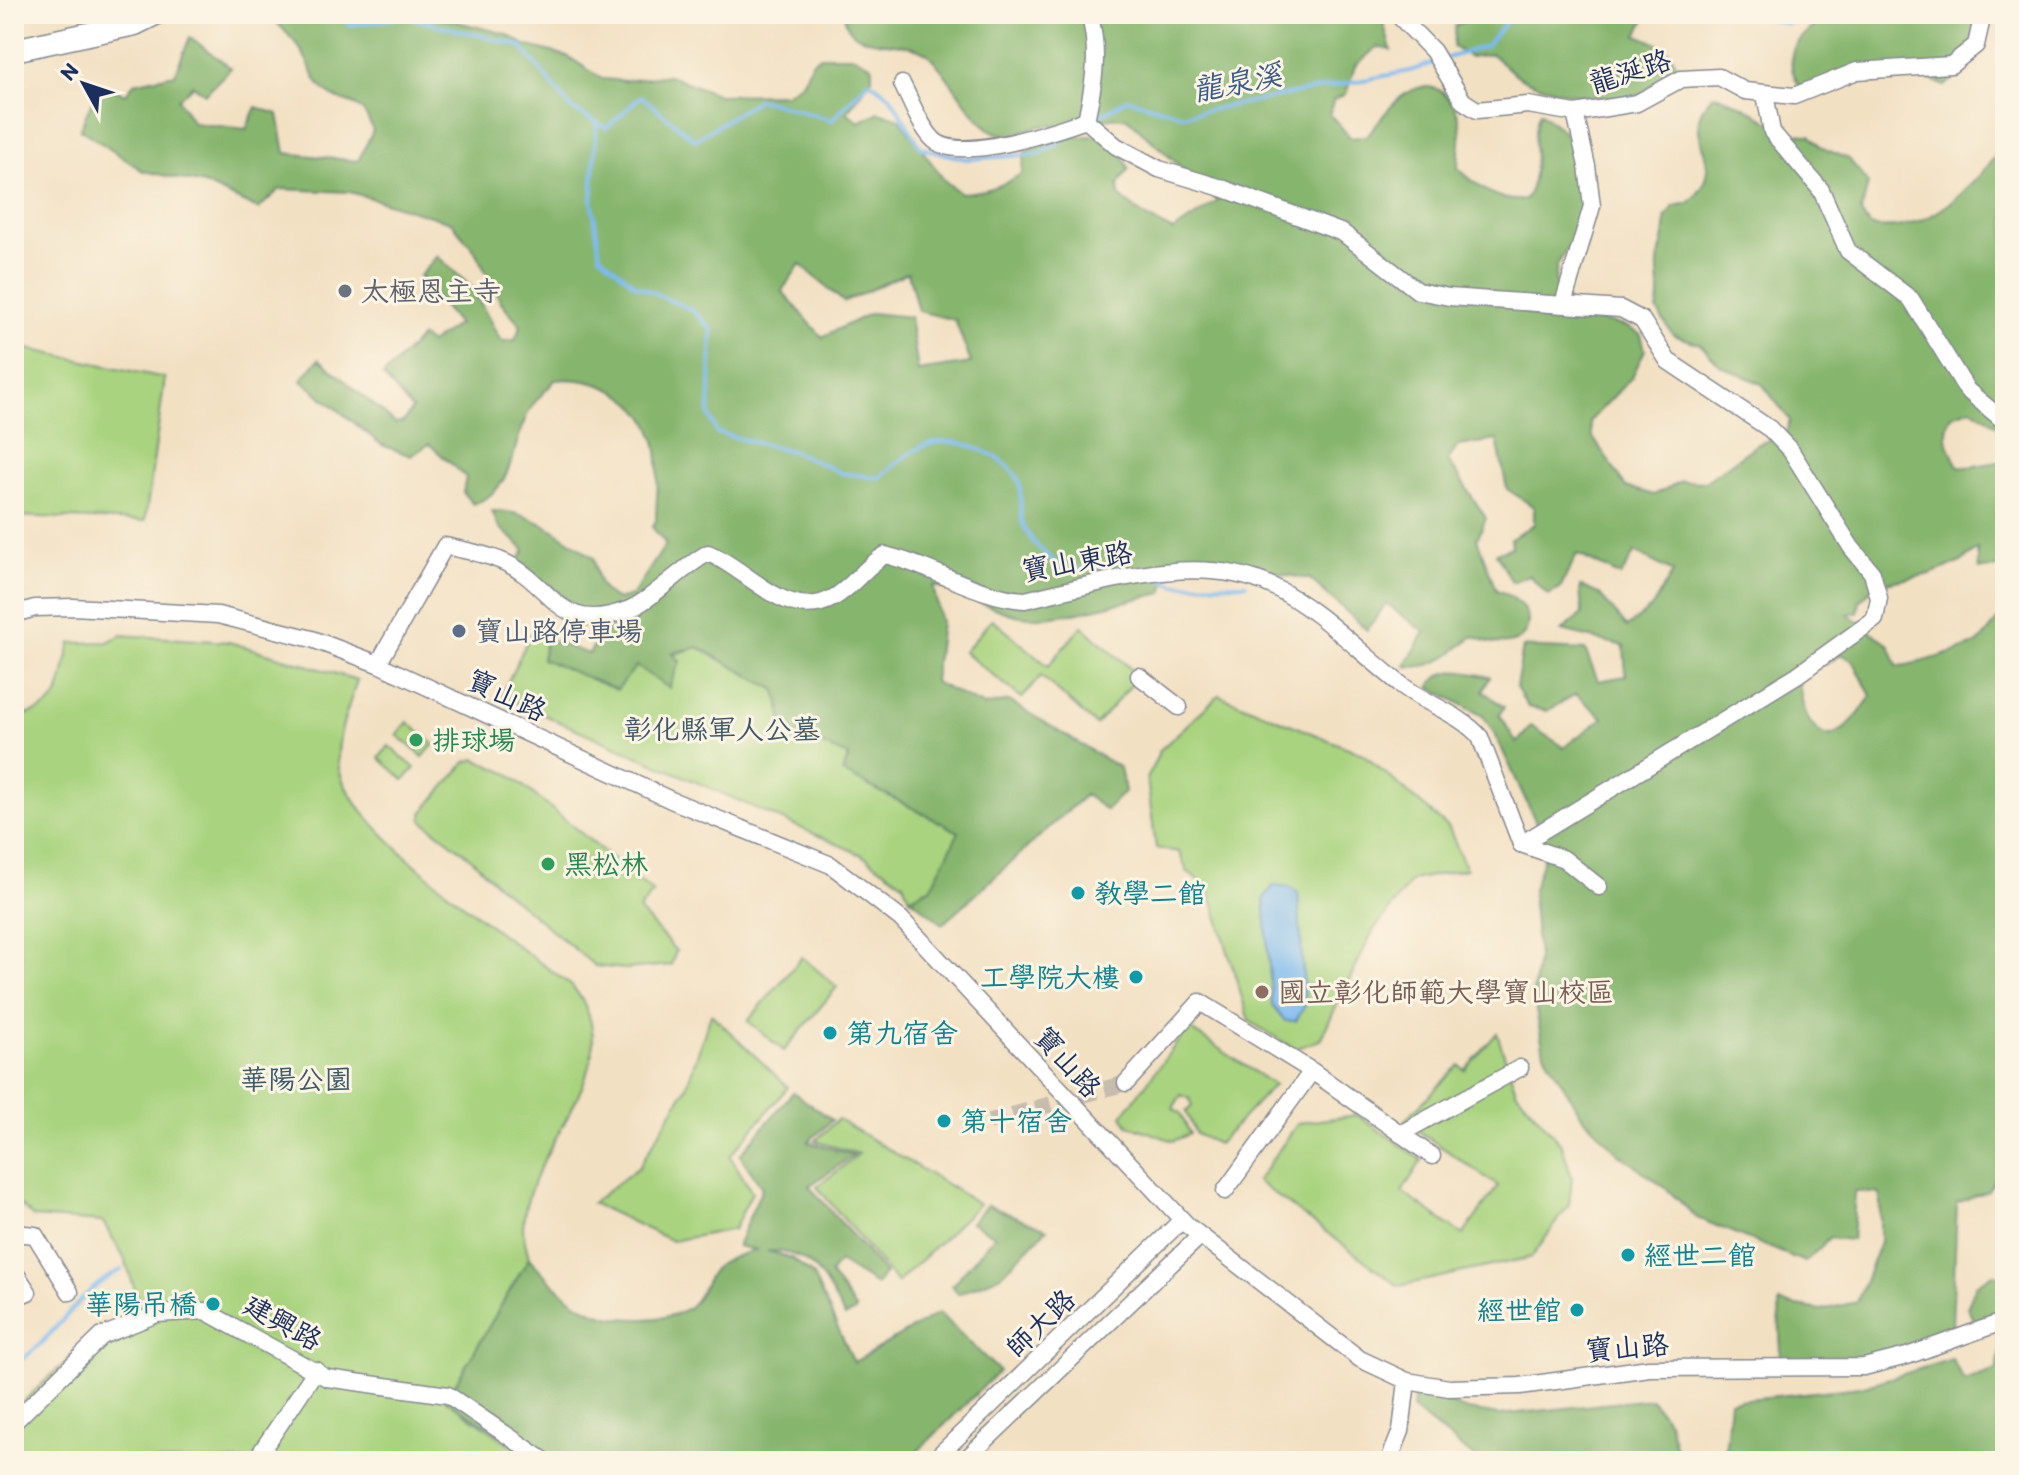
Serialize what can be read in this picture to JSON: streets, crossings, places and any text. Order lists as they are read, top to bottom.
{
  "streets": {
    "street": [
      "龍涎路",
      "寶山東路",
      "寶山路",
      "建興路",
      "師大路"
    ]
  },
  "crossings": [
    ["寶山東路", "寶山路"],
    ["寶山路", "師大路"]
  ],
  "water": ["龍泉溪"],
  "parks": ["彰化縣軍人公墓", "華陽公園"],
  "places": [
    "太極恩主寺",
    "寶山路停車場",
    "排球場",
    "黑松林",
    "教學二館",
    "工學院大樓",
    "國立彰化師範大學寶山校區",
    "第九宿舍",
    "第十宿舍",
    "經世二館",
    "華陽吊橋",
    "經世館"
  ],
  "north": "top left"
}
